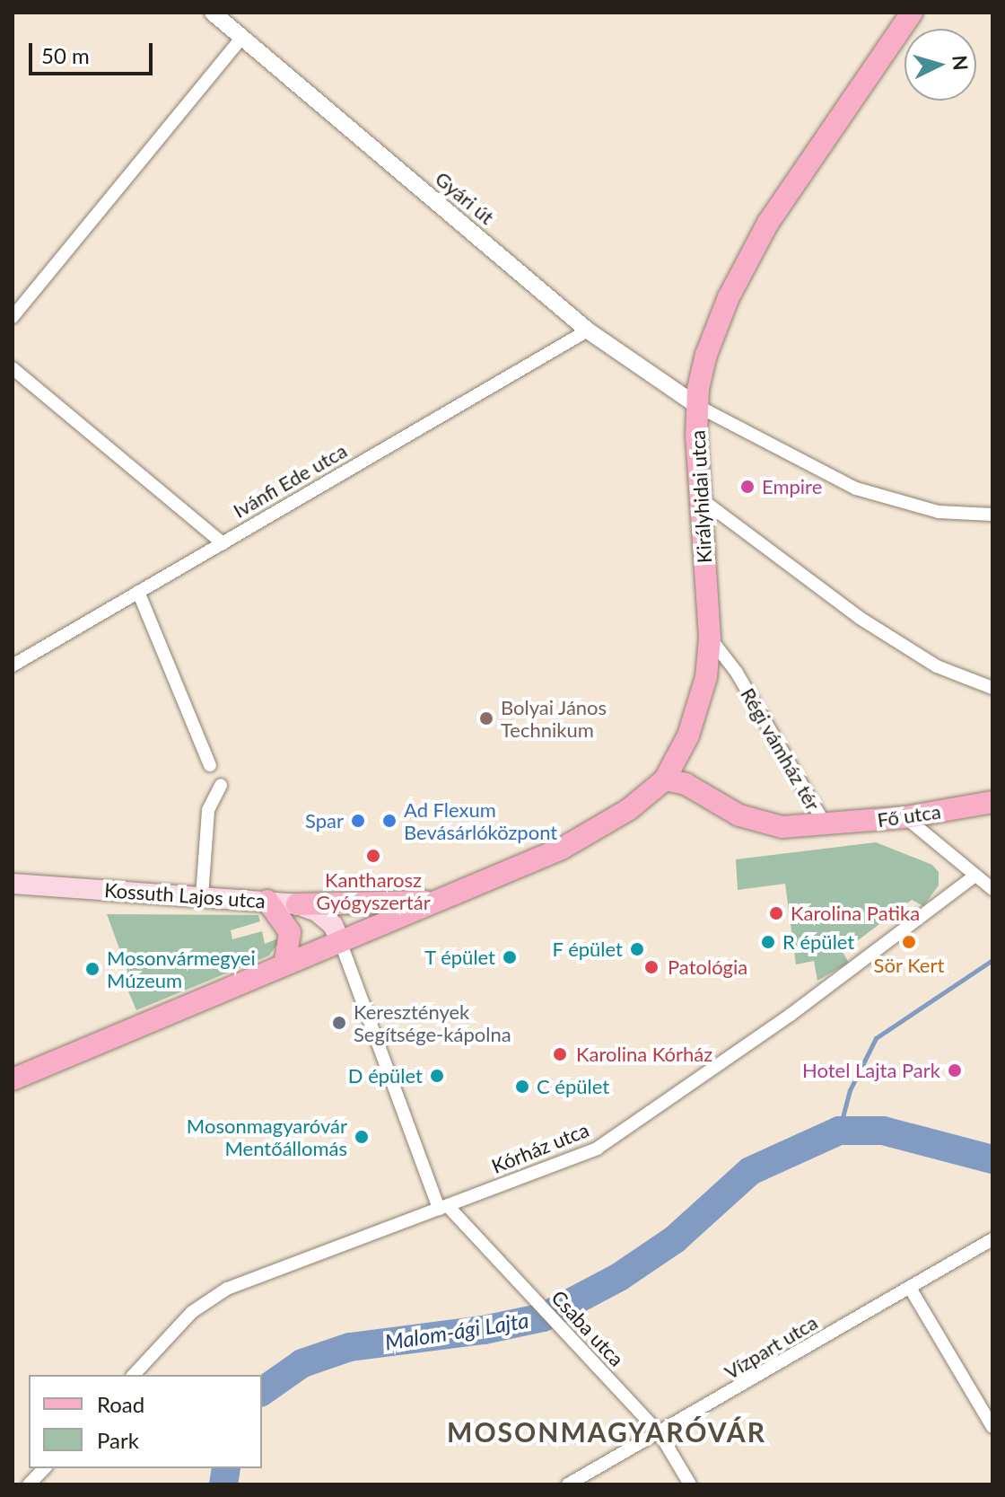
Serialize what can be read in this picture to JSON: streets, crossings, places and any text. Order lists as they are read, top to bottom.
{
  "streets": {
    "main road": [
      "Királyhidai utca",
      "Régi vámház tér",
      "Fő utca",
      "Kossuth Lajos utca"
    ],
    "street": [
      "Gyári út",
      "Ivánfi Ede utca",
      "Kórház utca",
      "Csaba utca",
      "Vízpart utca"
    ]
  },
  "crossings": [
    ["Gyári út", "Ivánfi Ede utca"],
    ["Gyári út", "Királyhidai utca"],
    ["Királyhidai utca", "Régi vámház tér"],
    ["Királyhidai utca", "Kossuth Lajos utca"],
    ["Királyhidai utca", "Csaba utca"],
    ["Régi vámház tér", "Fő utca"],
    ["Kossuth Lajos utca", "Csaba utca"],
    ["Kórház utca", "Csaba utca"],
    ["Csaba utca", "Vízpart utca"]
  ],
  "districts": ["MOSONMAGYARÓVÁR"],
  "water": ["Malom-ági Lajta"],
  "places": [
    "Empire",
    "Bolyai János Technikum",
    "Spar",
    "Ad Flexum Bevásárlóközpont",
    "Kantharosz Gyógyszertár",
    "Karolina Patika",
    "R épület",
    "Sör Kert",
    "F épület",
    "T épület",
    "Patológia",
    "Mosonvármegyei Múzeum",
    "Keresztények Segítsége-kápolna",
    "Karolina Kórház",
    "Hotel Lajta Park",
    "D épület",
    "C épület",
    "Mosonmagyaróvár Mentőállomás"
  ],
  "legend": ["Road", "Park"],
  "scale_bar": "50 m",
  "north": "right"
}
